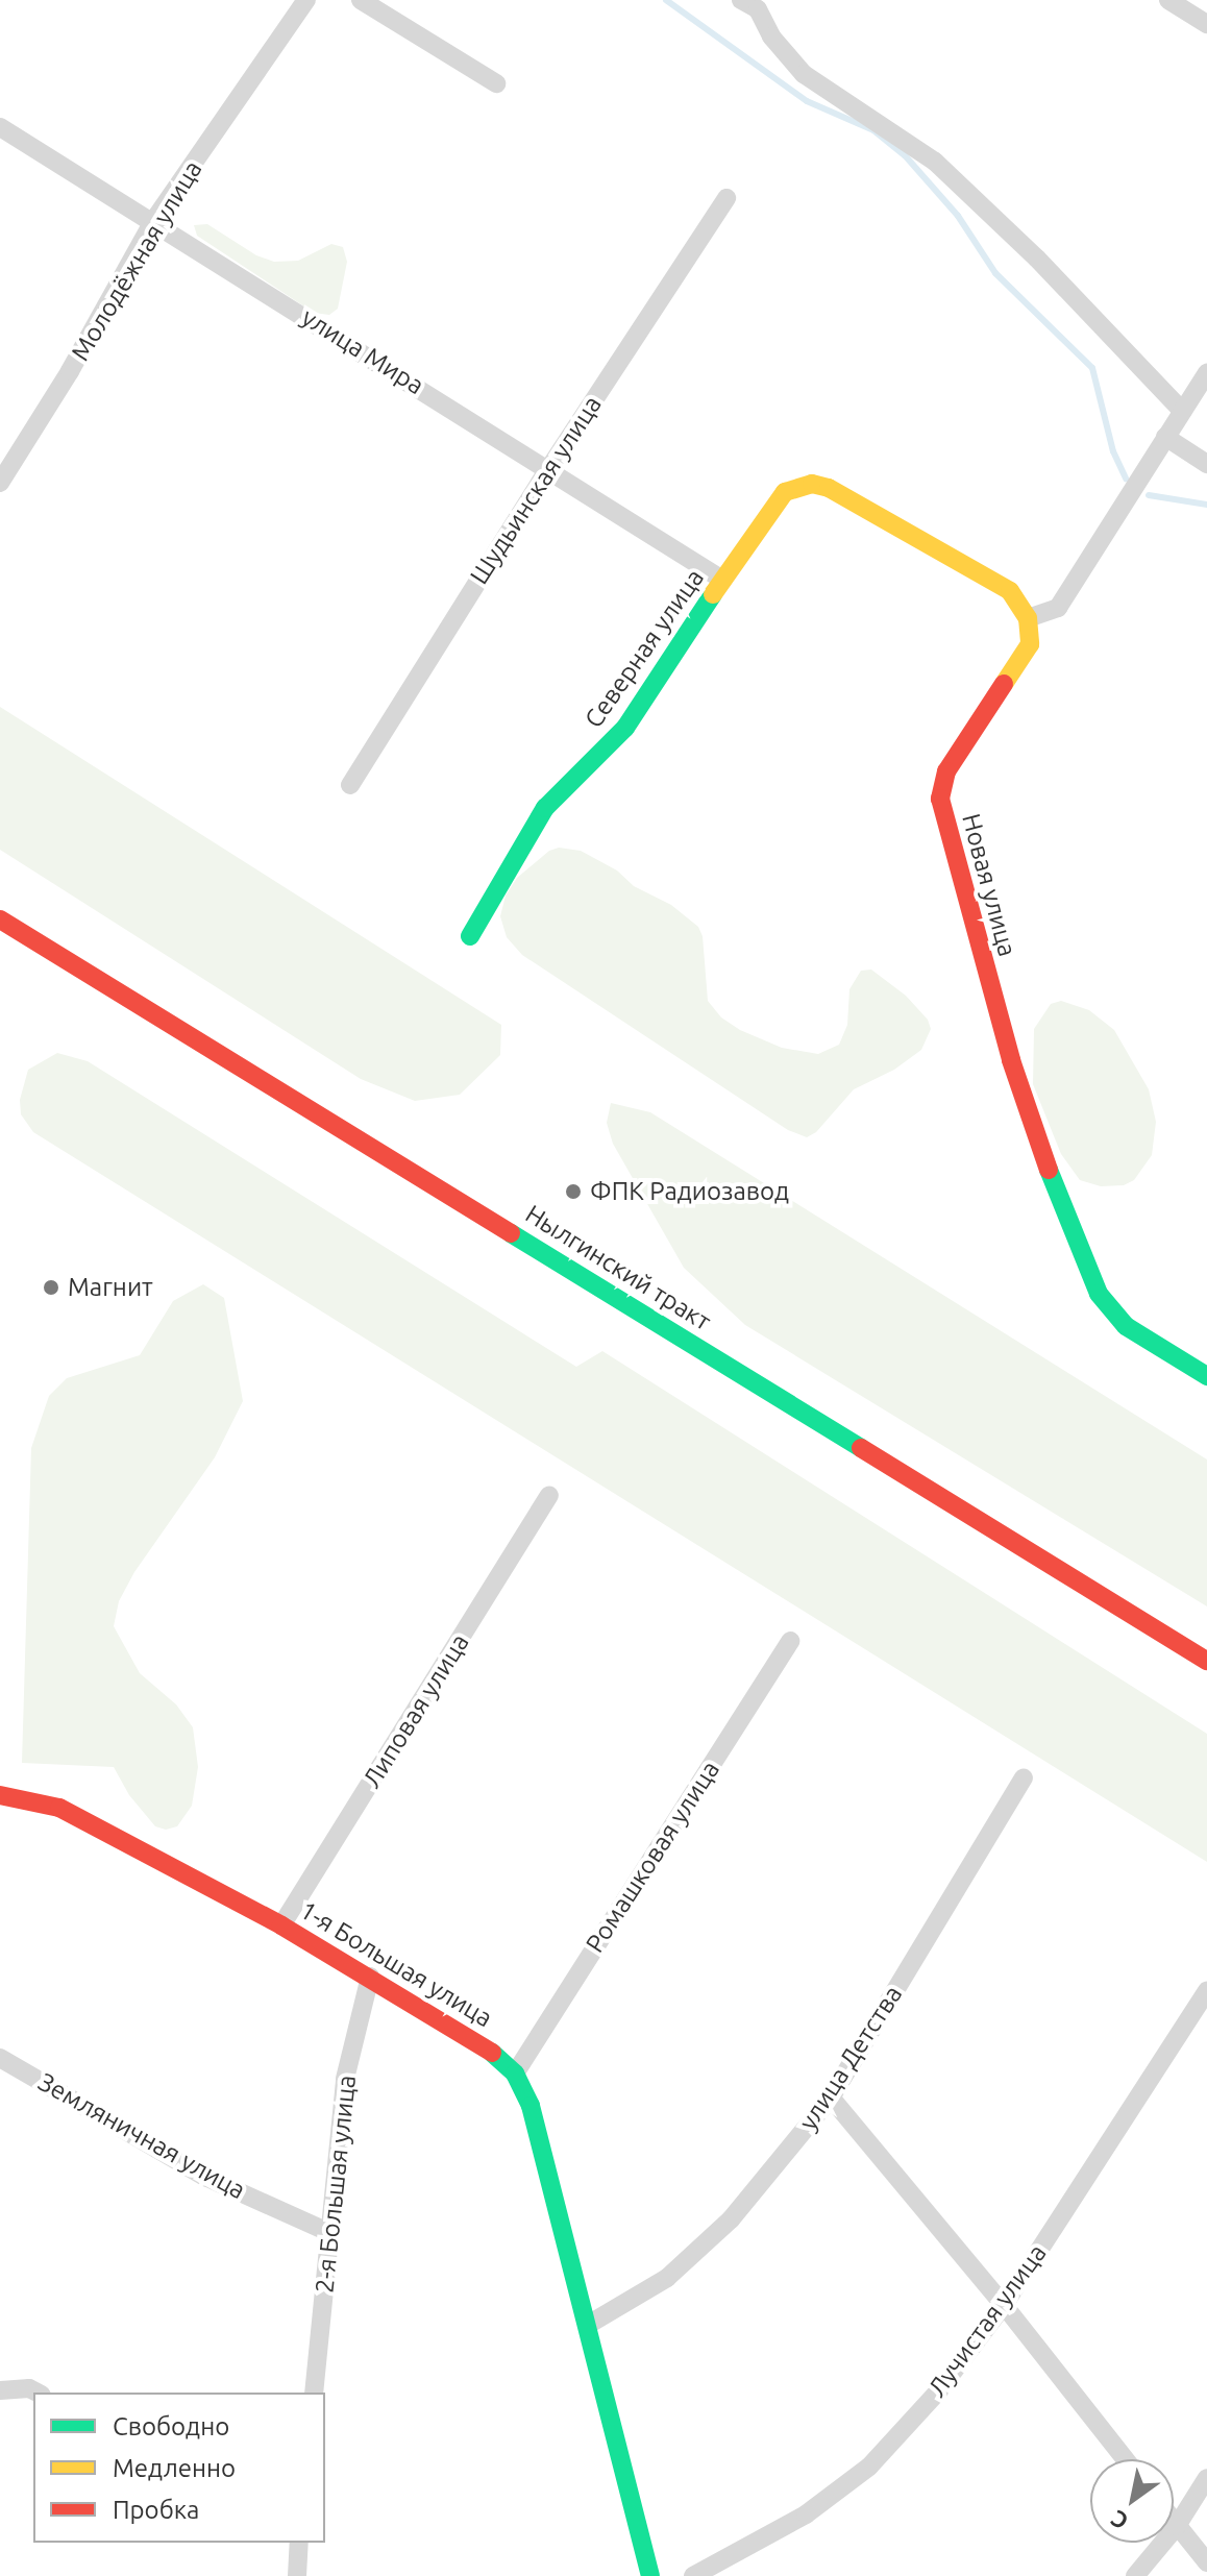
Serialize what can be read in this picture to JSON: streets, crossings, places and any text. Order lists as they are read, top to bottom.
{
  "streets": {
    "street": [
      "Молодёжная улица",
      "улица Мира",
      "Шудьинская улица",
      "Северная улица",
      "Новая улица",
      "Нылгинский тракт",
      "Липовая улица",
      "Ромашковая улица",
      "1-я Большая улица",
      "улица Детства",
      "Земляничная улица",
      "2-я Большая улица",
      "Лучистая улица"
    ]
  },
  "crossings": [
    ["Молодёжная улица", "улица Мира"],
    ["улица Мира", "Шудьинская улица"],
    ["улица Мира", "Северная улица"],
    ["Северная улица", "Новая улица"],
    ["Липовая улица", "1-я Большая улица"],
    ["Ромашковая улица", "1-я Большая улица"],
    ["1-я Большая улица", "улица Детства"],
    ["1-я Большая улица", "2-я Большая улица"],
    ["Земляничная улица", "2-я Большая улица"]
  ],
  "places": ["ФПК Радиозавод", "Магнит"],
  "legend": ["Свободно", "Медленно", "Пробка"],
  "north": "bottom left"
}
